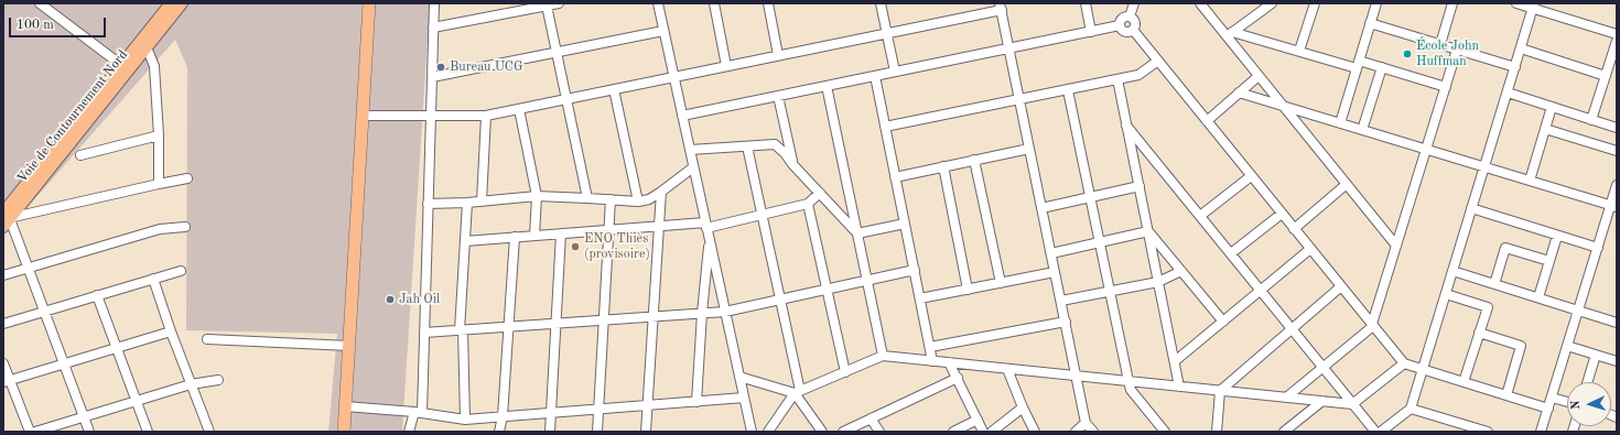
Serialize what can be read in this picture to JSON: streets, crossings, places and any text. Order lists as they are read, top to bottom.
{
  "streets": {
    "main road": ["Voie de Contournement Nord"]
  },
  "places": [
    "École John Huffman",
    "Bureau UCG",
    "ENO Thiès (provisoire)",
    "Jah Oil"
  ],
  "scale_bar": "100 m",
  "north": "left"
}
